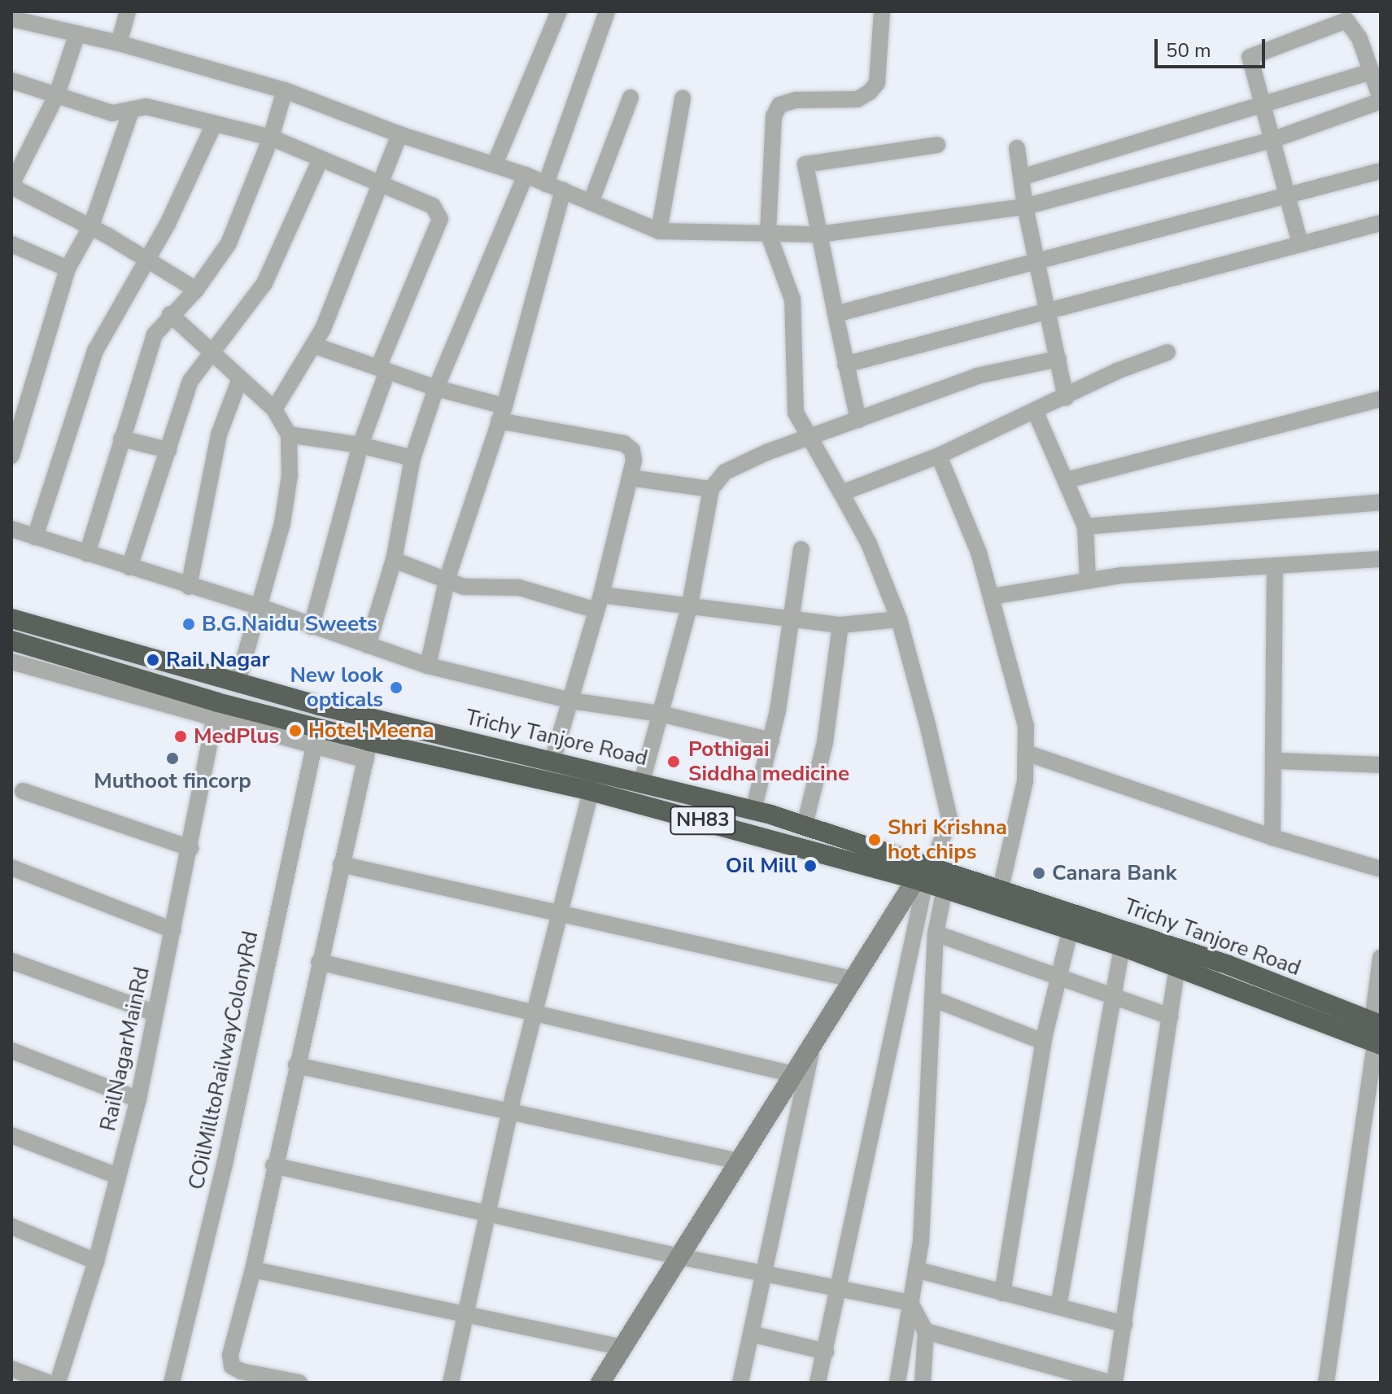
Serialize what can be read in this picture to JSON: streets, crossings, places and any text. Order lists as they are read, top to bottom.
{
  "streets": {
    "highway": ["Trichy Tanjore Road", "NH83"],
    "street": ["RailNagarMainRd", "COilMilltoRailwayColonyRd"]
  },
  "places": [
    "B.G.Naidu Sweets",
    "Rail Nagar",
    "New look opticals",
    "Hotel Meena",
    "MedPlus",
    "Muthoot fincorp",
    "Pothigai Siddha medicine",
    "Shri Krishna hot chips",
    "Oil Mill",
    "Canara Bank"
  ],
  "scale_bar": "50 m"
}
